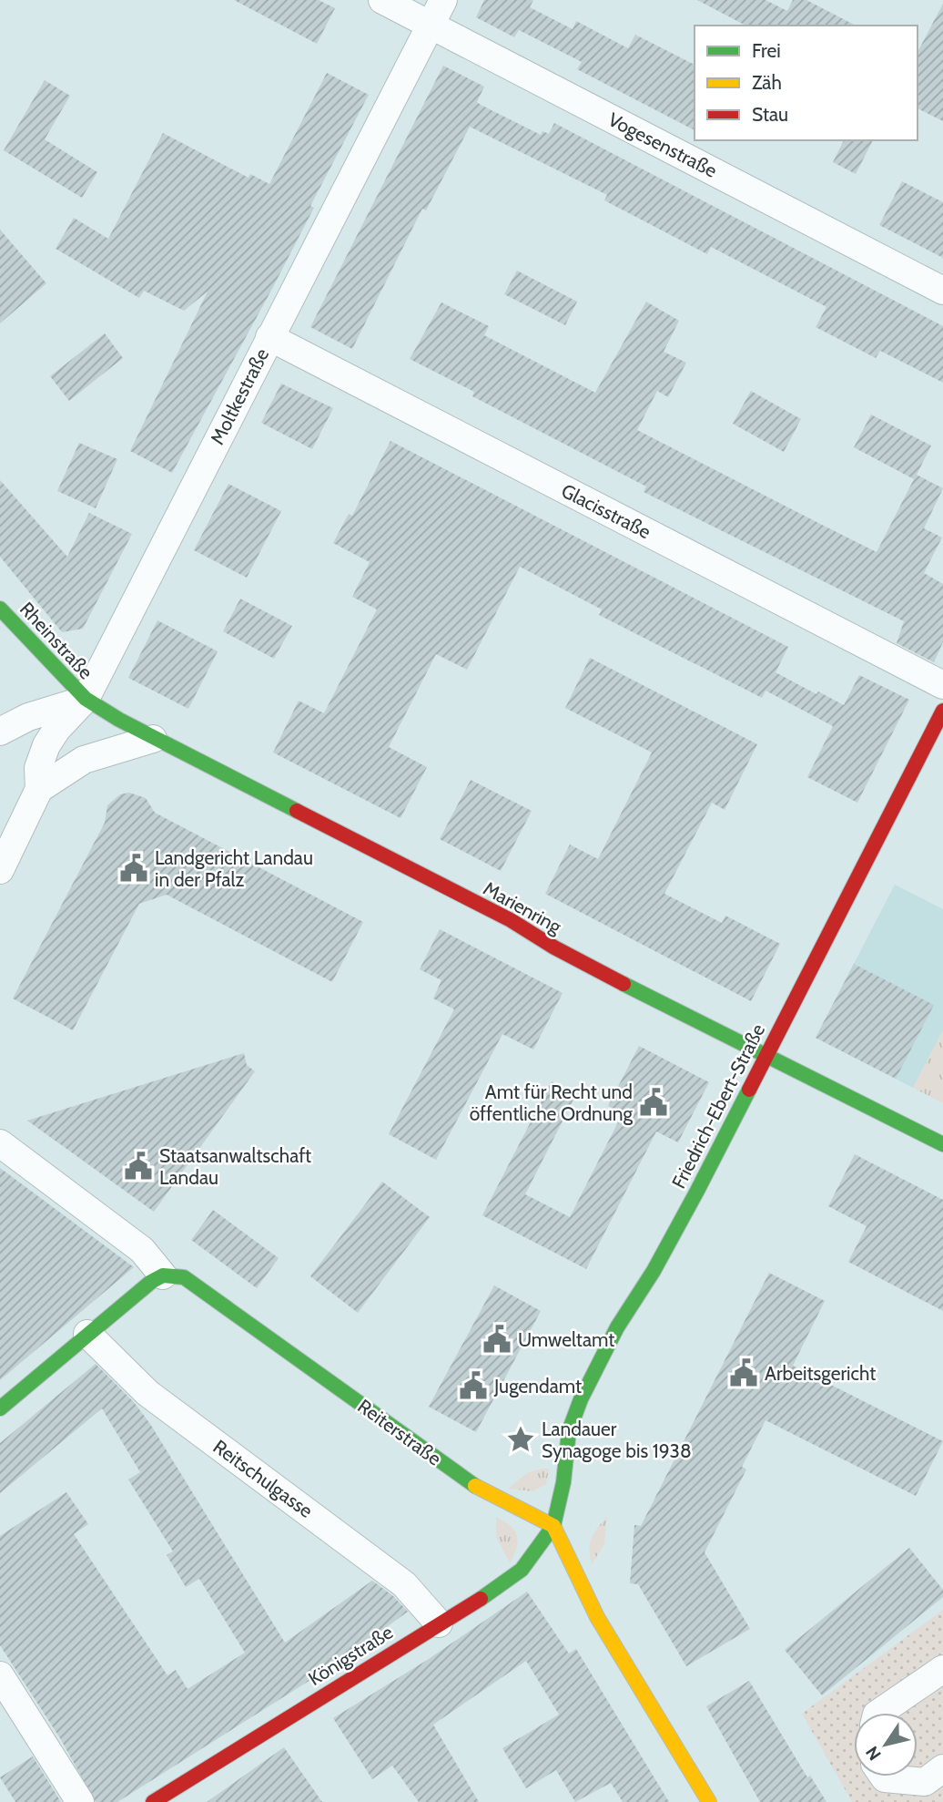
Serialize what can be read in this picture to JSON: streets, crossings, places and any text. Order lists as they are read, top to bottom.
{
  "streets": {
    "street": [
      "Vogesenstraße",
      "Moltkestraße",
      "Glacisstraße",
      "Rheinstraße",
      "Marienring",
      "Friedrich-Ebert-Straße",
      "Reiterstraße",
      "Reitschulgasse",
      "Königstraße"
    ]
  },
  "crossings": [
    ["Vogesenstraße", "Moltkestraße"],
    ["Moltkestraße", "Glacisstraße"],
    ["Moltkestraße", "Rheinstraße"],
    ["Moltkestraße", "Marienring"],
    ["Rheinstraße", "Marienring"],
    ["Marienring", "Friedrich-Ebert-Straße"],
    ["Friedrich-Ebert-Straße", "Reiterstraße"],
    ["Friedrich-Ebert-Straße", "Königstraße"],
    ["Reiterstraße", "Königstraße"],
    ["Reitschulgasse", "Königstraße"]
  ],
  "places": {
    "public building": [
      "Landgericht Landau in der Pfalz",
      "Amt für Recht und öffentliche Ordnung",
      "Staatsanwaltschaft Landau",
      "Umweltamt",
      "Arbeitsgericht",
      "Jugendamt"
    ],
    "place": ["Landauer Synagoge bis 1938"]
  },
  "legend": ["Frei", "Zäh", "Stau"],
  "north": "bottom left"
}
